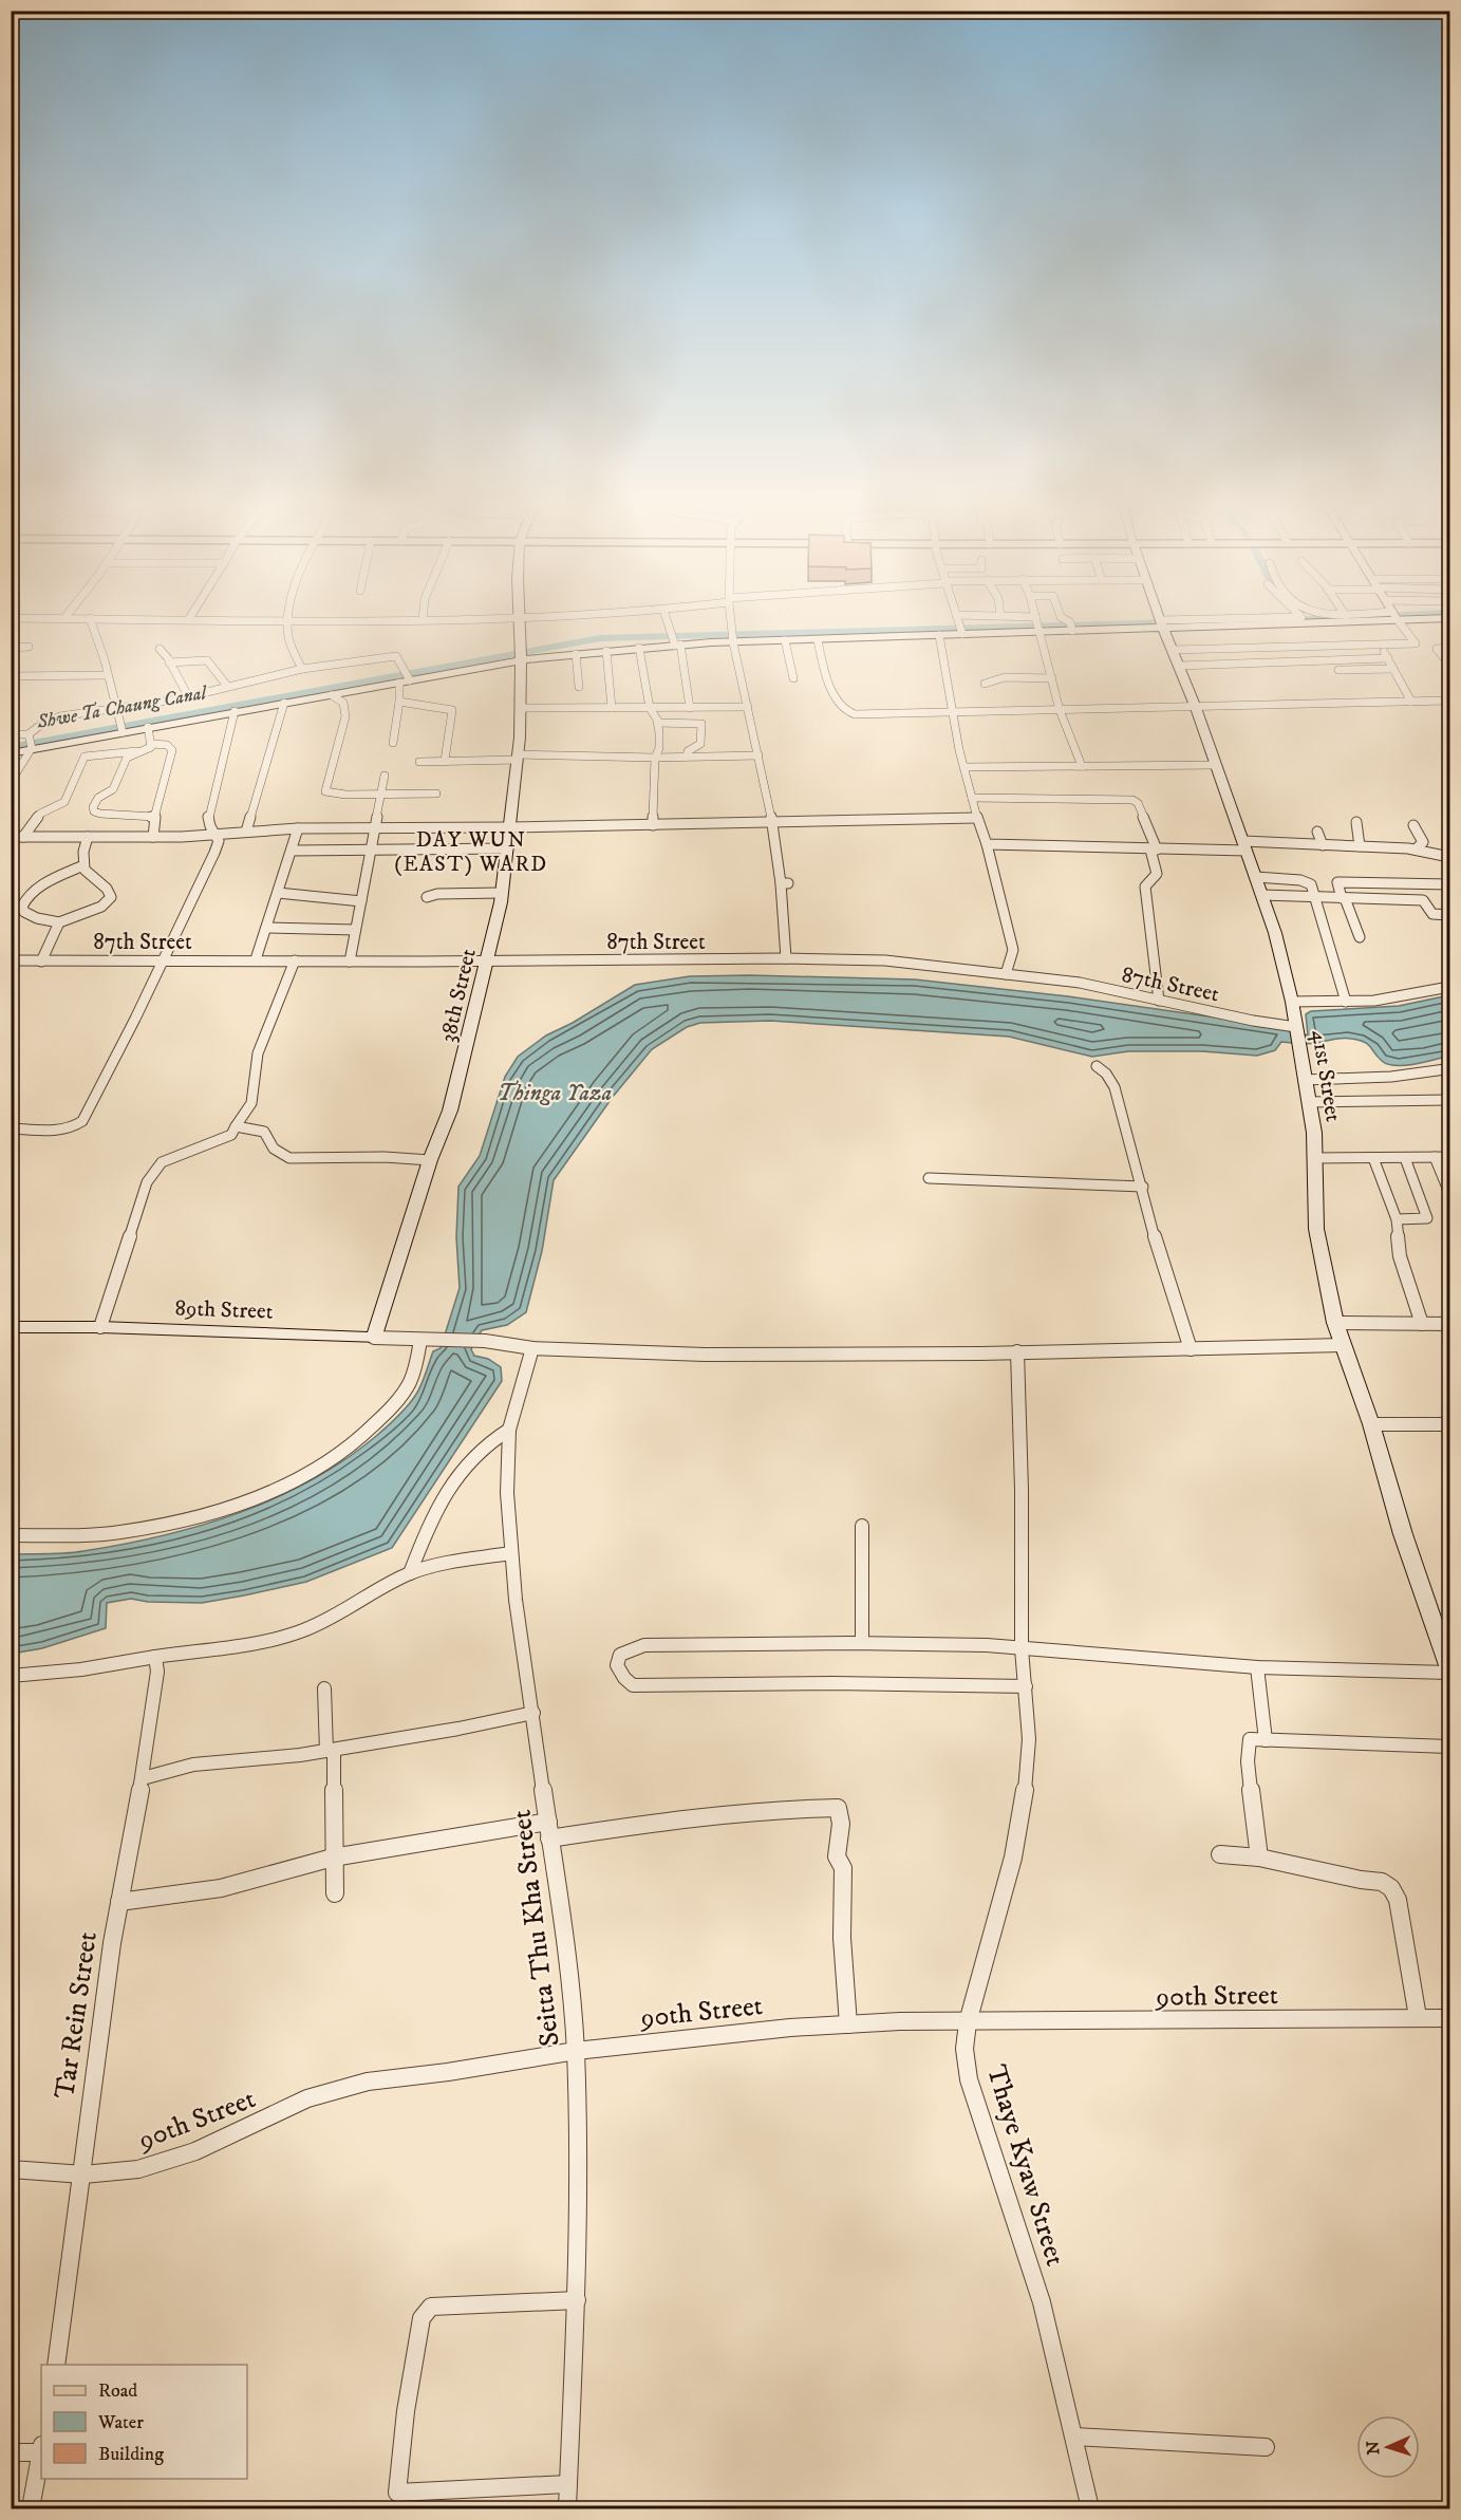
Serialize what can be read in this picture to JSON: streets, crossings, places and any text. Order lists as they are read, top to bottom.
{
  "streets": {
    "main road": ["38th Street", "41st Street", "89th Street"],
    "street": [
      "87th Street",
      "Seitta Thu Kha Street",
      "90th Street",
      "Tar Rein Street",
      "Thaye Kyaw Street"
    ]
  },
  "crossings": [
    ["87th Street", "38th Street"],
    ["87th Street", "41st Street"],
    ["38th Street", "89th Street"],
    ["41st Street", "89th Street"],
    ["89th Street", "Seitta Thu Kha Street"],
    ["89th Street", "Thaye Kyaw Street"],
    ["Seitta Thu Kha Street", "90th Street"],
    ["90th Street", "Tar Rein Street"],
    ["90th Street", "Thaye Kyaw Street"]
  ],
  "districts": ["DAY WUN (EAST) WARD"],
  "water": ["Shwe Ta Chaung Canal", "Thinga Yaza"],
  "legend": ["Road", "Water", "Building"],
  "north": "left"
}
